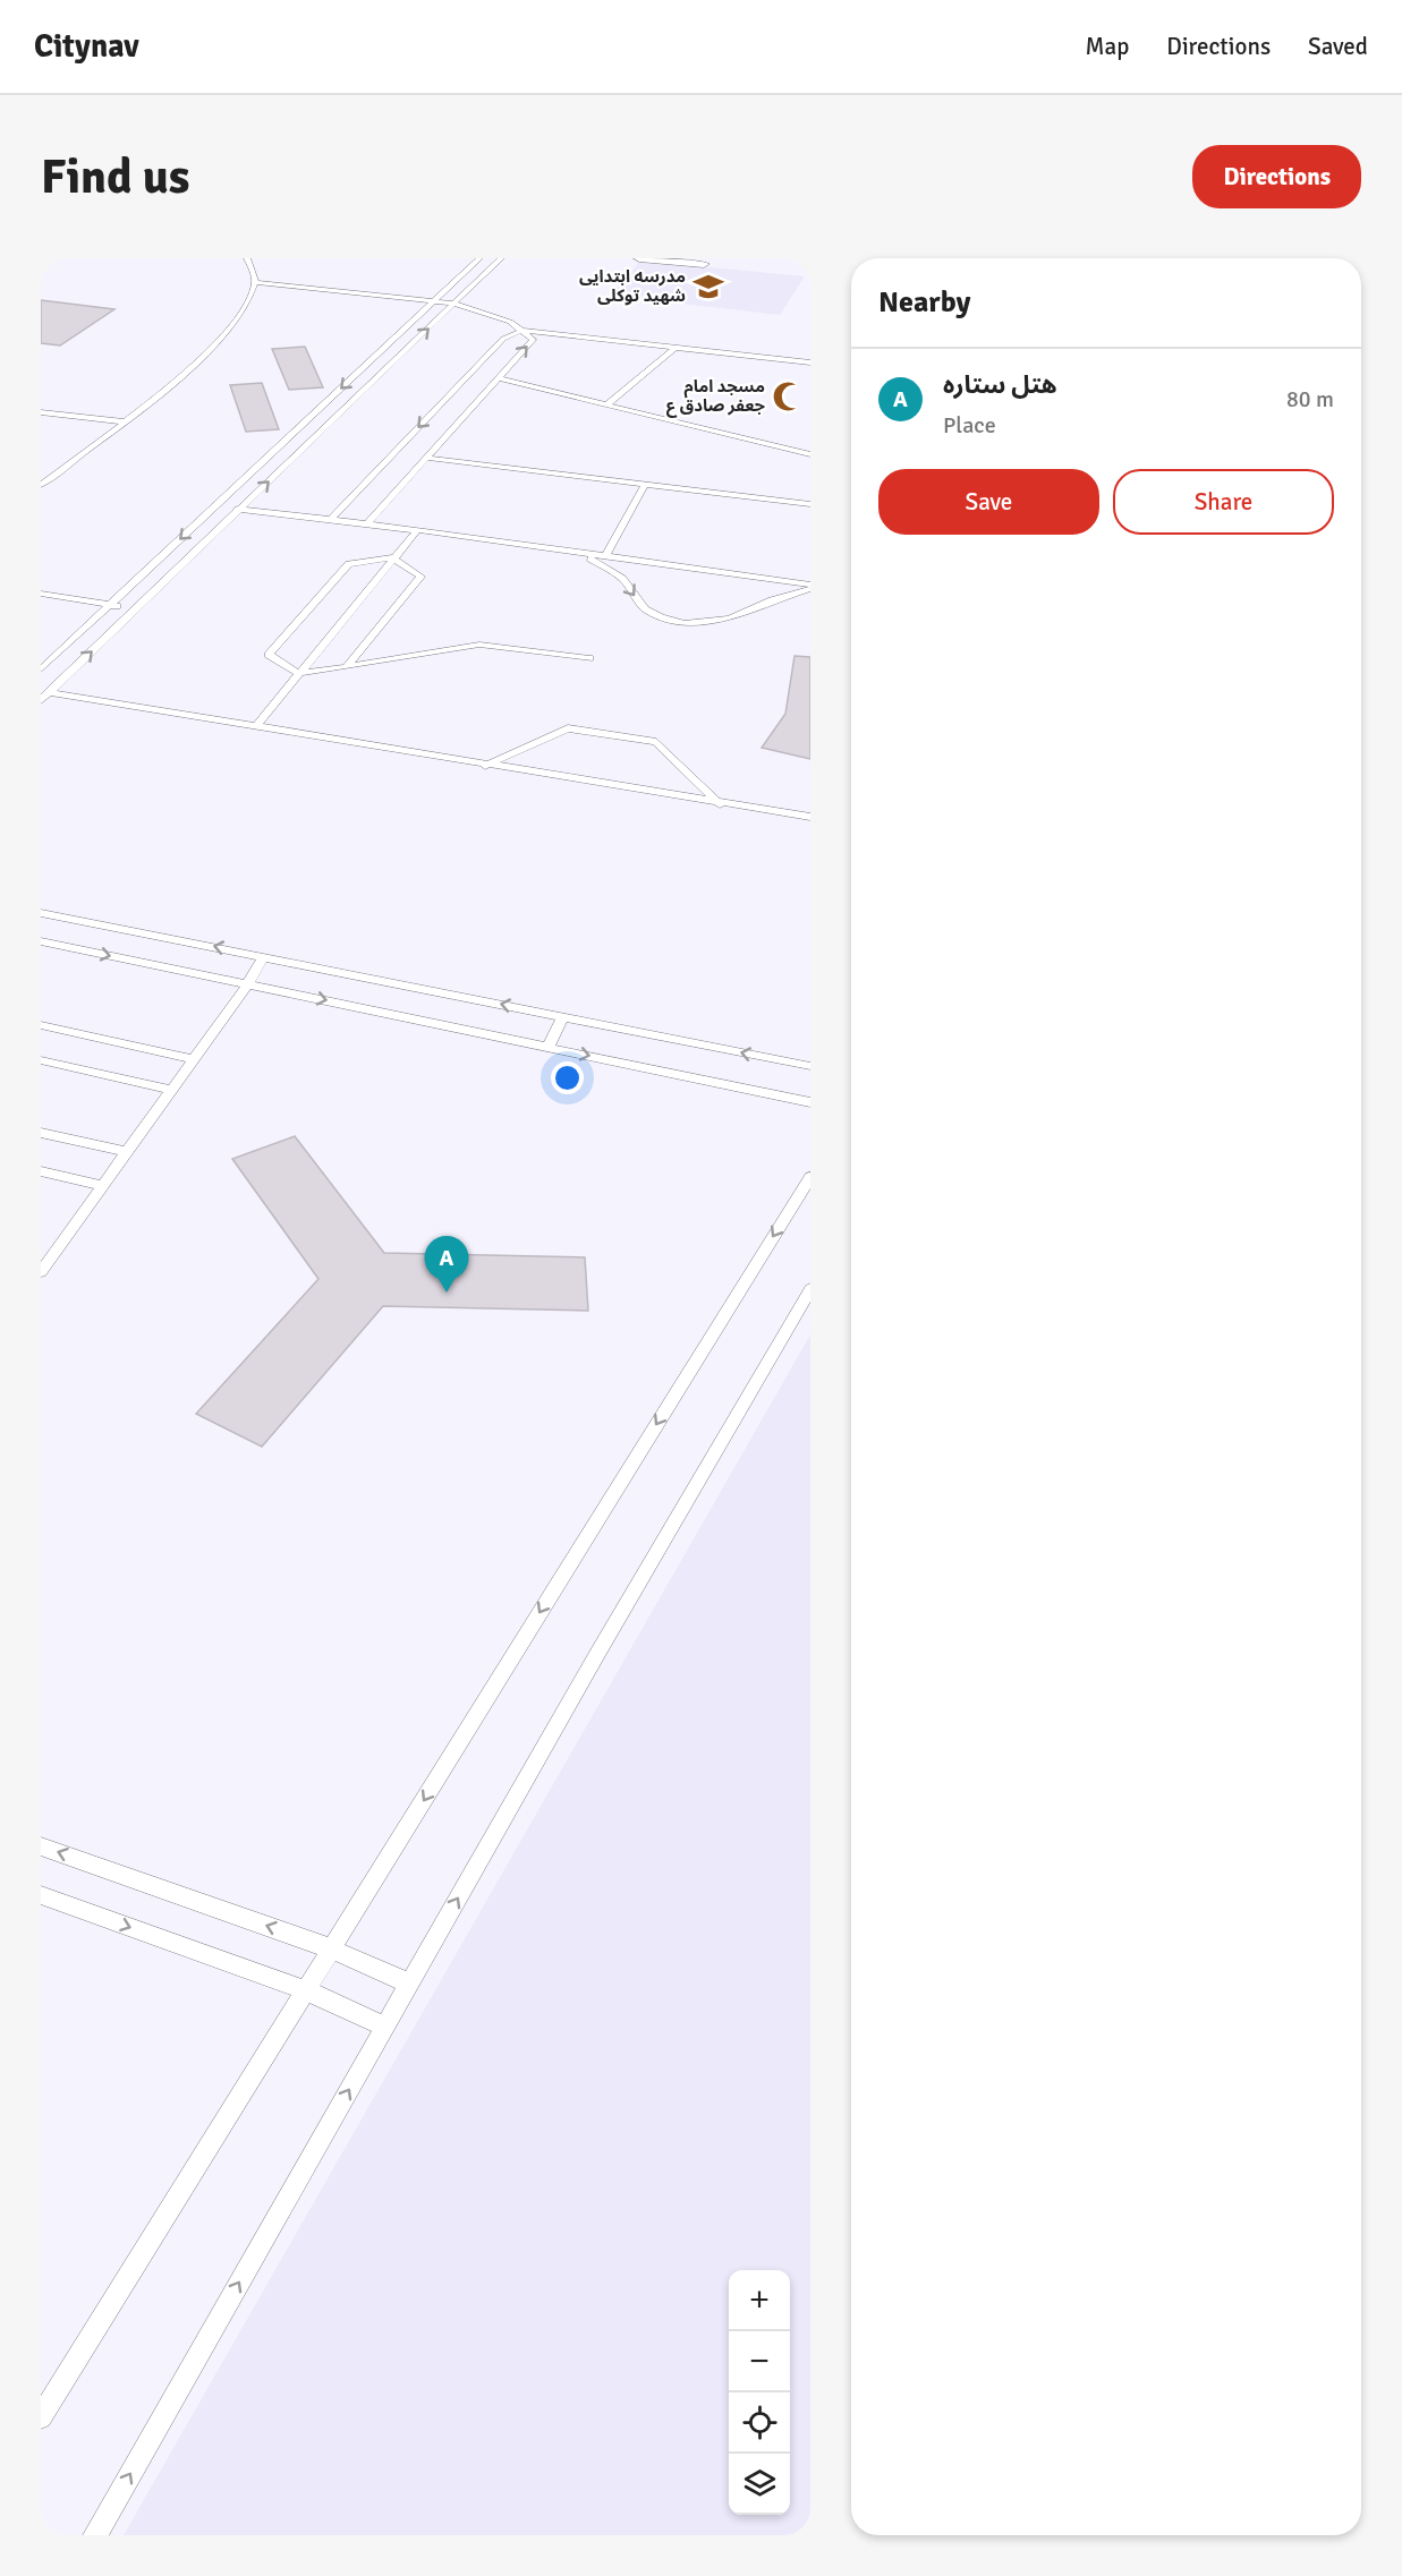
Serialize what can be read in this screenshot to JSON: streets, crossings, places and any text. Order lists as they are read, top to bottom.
{
  "places": {
    "school or university": ["مدرسه ابتدایی شهید توکلی"],
    "mosque": ["مسجد امام جعفر صادق ع"]
  },
  "page": {
    "header": "Citynav",
    "nav": ["Map", "Directions", "Saved"],
    "buttons": [
      "Directions",
      ["Save", "Share"]
    ],
    "title": "Find us",
    "heading": "Nearby",
    "list": [
      {
        "mark": "A",
        "name": "هتل ستاره",
        "note": "Place",
        "value": "80 m"
      }
    ],
    "pins": "A",
    "map_buttons": ["+", "−"]
  }
}
